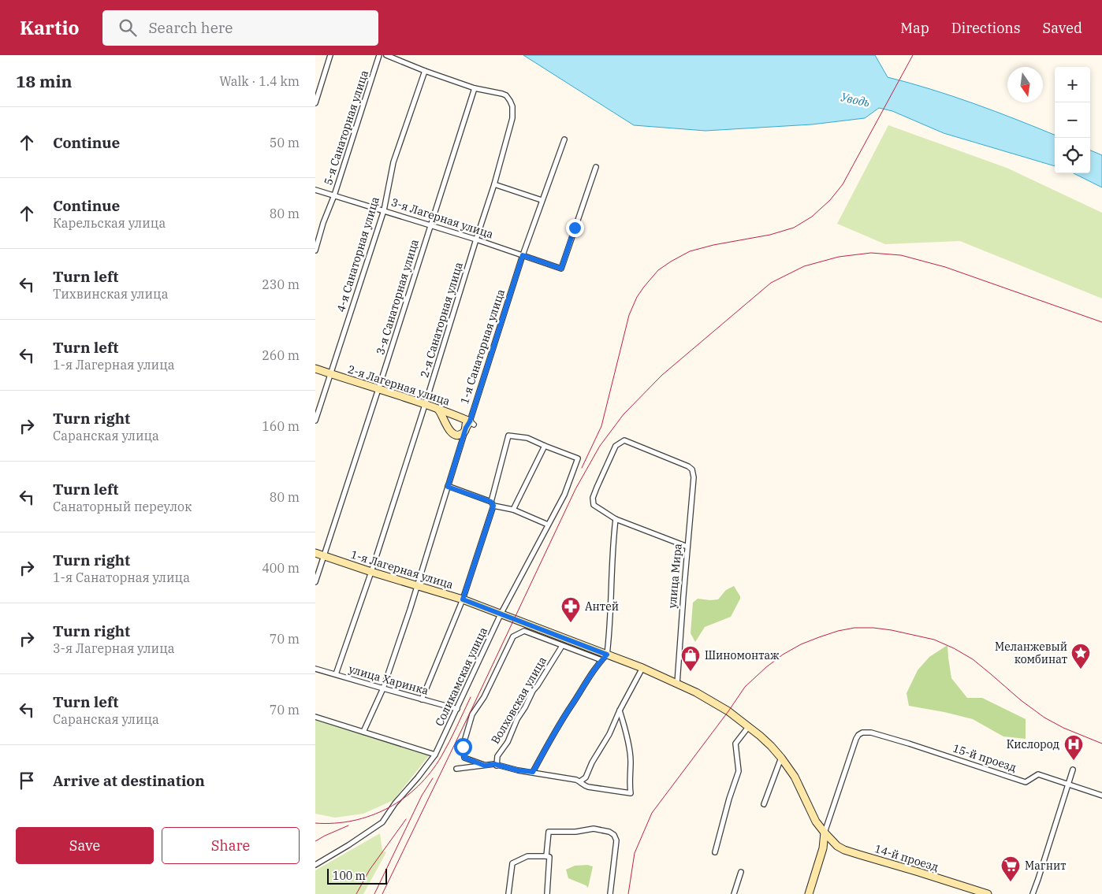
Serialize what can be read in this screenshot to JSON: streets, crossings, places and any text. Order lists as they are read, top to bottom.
{
  "streets": {
    "main road": [
      "1-я Санаторная улица",
      "2-я Лагерная улица",
      "1-я Лагерная улица",
      "14-й проезд"
    ],
    "street": [
      "5-я Санаторная улица",
      "3-я Лагерная улица",
      "4-я Санаторная улица",
      "3-я Санаторная улица",
      "2-я Санаторная улица",
      "улица Мира",
      "Соликамская улица",
      "улица Харинка",
      "Волховская улица",
      "15-й проезд"
    ]
  },
  "crossings": [
    ["5-я Санаторная улица", "3-я Лагерная улица"],
    ["3-я Лагерная улица", "4-я Санаторная улица"],
    ["3-я Лагерная улица", "3-я Санаторная улица"],
    ["3-я Лагерная улица", "2-я Санаторная улица"],
    ["3-я Лагерная улица", "1-я Санаторная улица"],
    ["4-я Санаторная улица", "2-я Лагерная улица"],
    ["3-я Санаторная улица", "2-я Санаторная улица"],
    ["3-я Санаторная улица", "2-я Лагерная улица"],
    ["3-я Санаторная улица", "1-я Лагерная улица"],
    ["2-я Санаторная улица", "2-я Лагерная улица"],
    ["2-я Санаторная улица", "1-я Лагерная улица"],
    ["2-я Санаторная улица", "улица Харинка"],
    ["1-я Санаторная улица", "2-я Лагерная улица"],
    ["1-я Санаторная улица", "1-я Лагерная улица"],
    ["1-я Санаторная улица", "улица Харинка"],
    ["1-я Лагерная улица", "улица Мира"],
    ["1-я Лагерная улица", "Соликамская улица"],
    ["1-я Лагерная улица", "15-й проезд"],
    ["1-я Лагерная улица", "14-й проезд"],
    ["Соликамская улица", "улица Харинка"],
    ["15-й проезд", "14-й проезд"]
  ],
  "water": ["Уводь"],
  "places": {
    "pharmacy": ["Антей"],
    "place": ["Меланжевый комбинат"],
    "shop": ["Шиномонтаж"],
    "hospital": ["Кислород"],
    "supermarket": ["Магнит"]
  },
  "scale_bar": "100 m",
  "north": "bottom",
  "page": {
    "header": "Kartio",
    "search": "Search here",
    "nav": ["Map", "Directions", "Saved"],
    "heading": ["18 min", "Walk · 1.4 km"],
    "map_buttons": ["+", "−"],
    "list": [
      ["Continue", "50 m"],
      ["Continue", "Карельская улица", "80 m"],
      ["Turn left", "Тихвинская улица", "230 m"],
      ["Turn left", "1-я Лагерная улица", "260 m"],
      ["Turn right", "Саранская улица", "160 m"],
      ["Turn left", "Санаторный переулок", "80 m"],
      ["Turn right", "1-я Санаторная улица", "400 m"],
      ["Turn right", "3-я Лагерная улица", "70 m"],
      ["Turn left", "Саранская улица", "70 m"],
      "Arrive at destination"
    ],
    "buttons": ["Save", "Share"],
    "scale": "100 m"
  }
}
